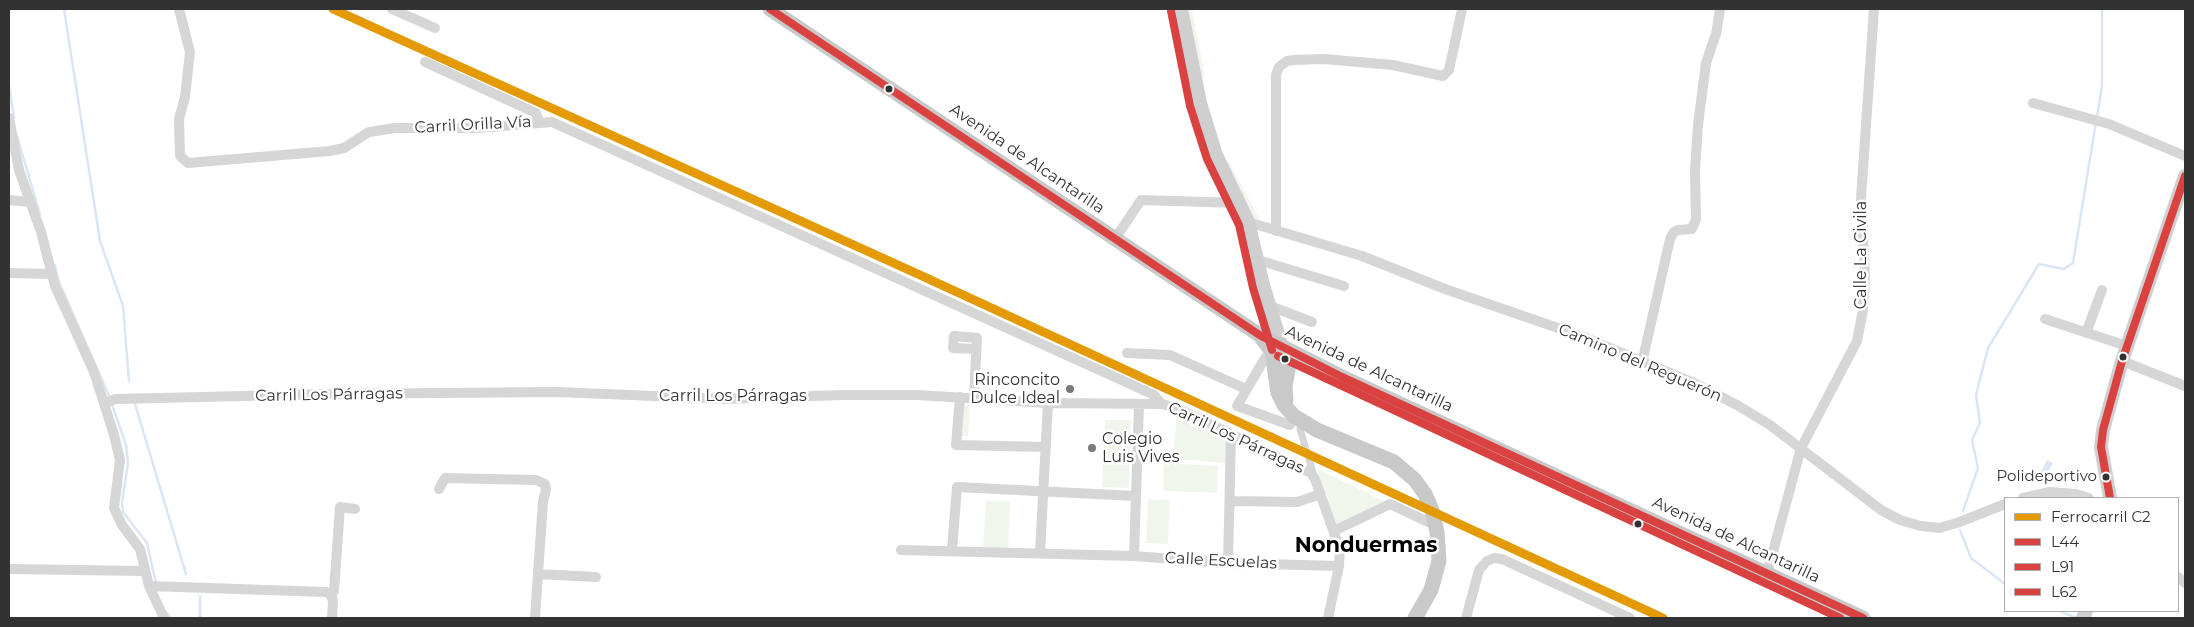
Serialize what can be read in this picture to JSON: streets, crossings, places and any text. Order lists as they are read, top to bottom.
{
  "streets": {
    "main road": ["Avenida de Alcantarilla"],
    "street": [
      "Carril Orilla Vía",
      "Calle La Civila",
      "Camino del Reguerón",
      "Carril Los Párragas",
      "Calle Escuelas"
    ]
  },
  "crossings": [
    ["Carril Orilla Vía", "Carril Los Párragas"],
    ["Avenida de Alcantarilla", "Calle La Civila"],
    ["Calle La Civila", "Camino del Reguerón"],
    ["Carril Los Párragas", "Calle Escuelas"]
  ],
  "districts": ["Nonduermas"],
  "places": ["Rinconcito Dulce Ideal", "Colegio Luis Vives", "Polideportivo"],
  "lines": [
    "rail line C2",
    "transit line L44",
    "transit line L91",
    "transit line L62"
  ],
  "legend": [
    "Ferrocarril C2",
    "L44",
    "L91",
    "L62"
  ]
}
